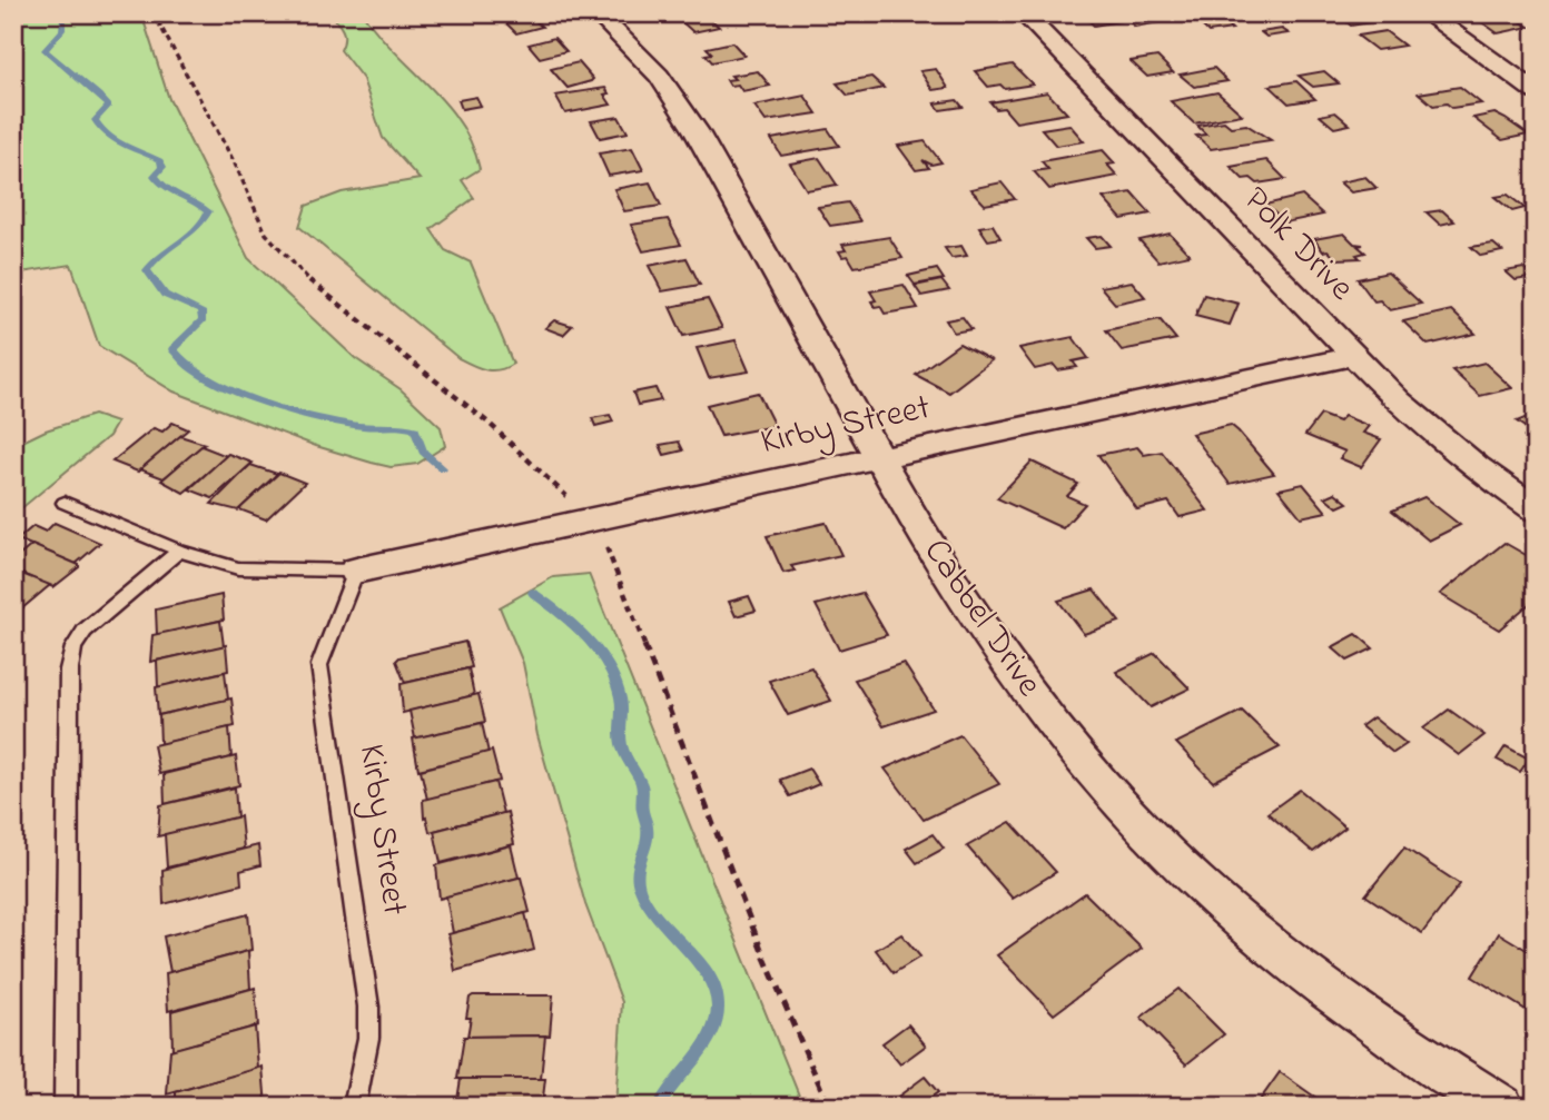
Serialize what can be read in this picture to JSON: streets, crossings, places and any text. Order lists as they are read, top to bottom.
{
  "streets": {
    "street": ["Polk Drive", "Kirby Street", "Cabbel Drive"]
  },
  "crossings": [
    ["Polk Drive", "Kirby Street"],
    ["Kirby Street", "Cabbel Drive"]
  ]
}
